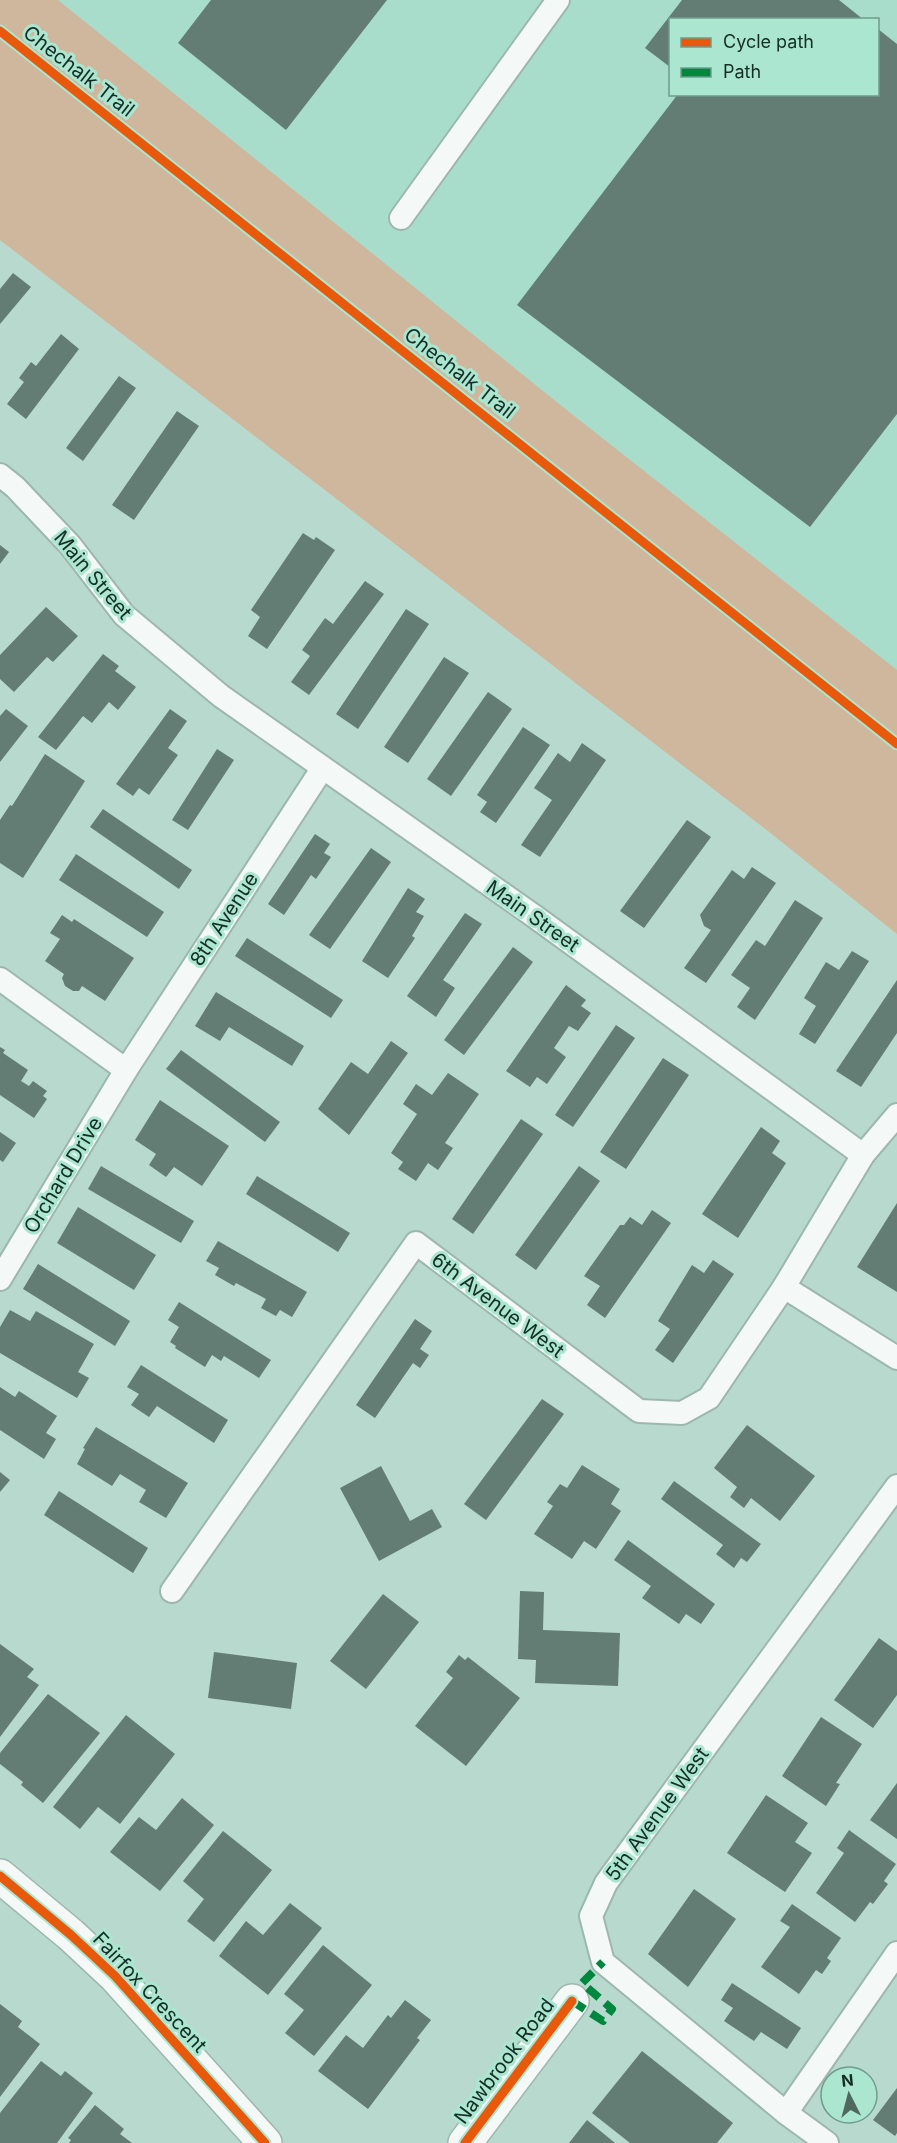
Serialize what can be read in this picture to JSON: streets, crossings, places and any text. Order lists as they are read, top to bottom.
{
  "streets": {
    "street": ["Fairfox Crescent", "Nawbrook Road"],
    "lane": [
      "Main Street",
      "8th Avenue",
      "Orchard Drive",
      "6th Avenue West",
      "5th Avenue West"
    ],
    "cycle path": ["Chechalk Trail"]
  },
  "crossings": [
    ["Main Street", "8th Avenue"],
    ["8th Avenue", "Orchard Drive"]
  ],
  "legend": ["Cycle path", "Path"],
  "north": "top"
}
